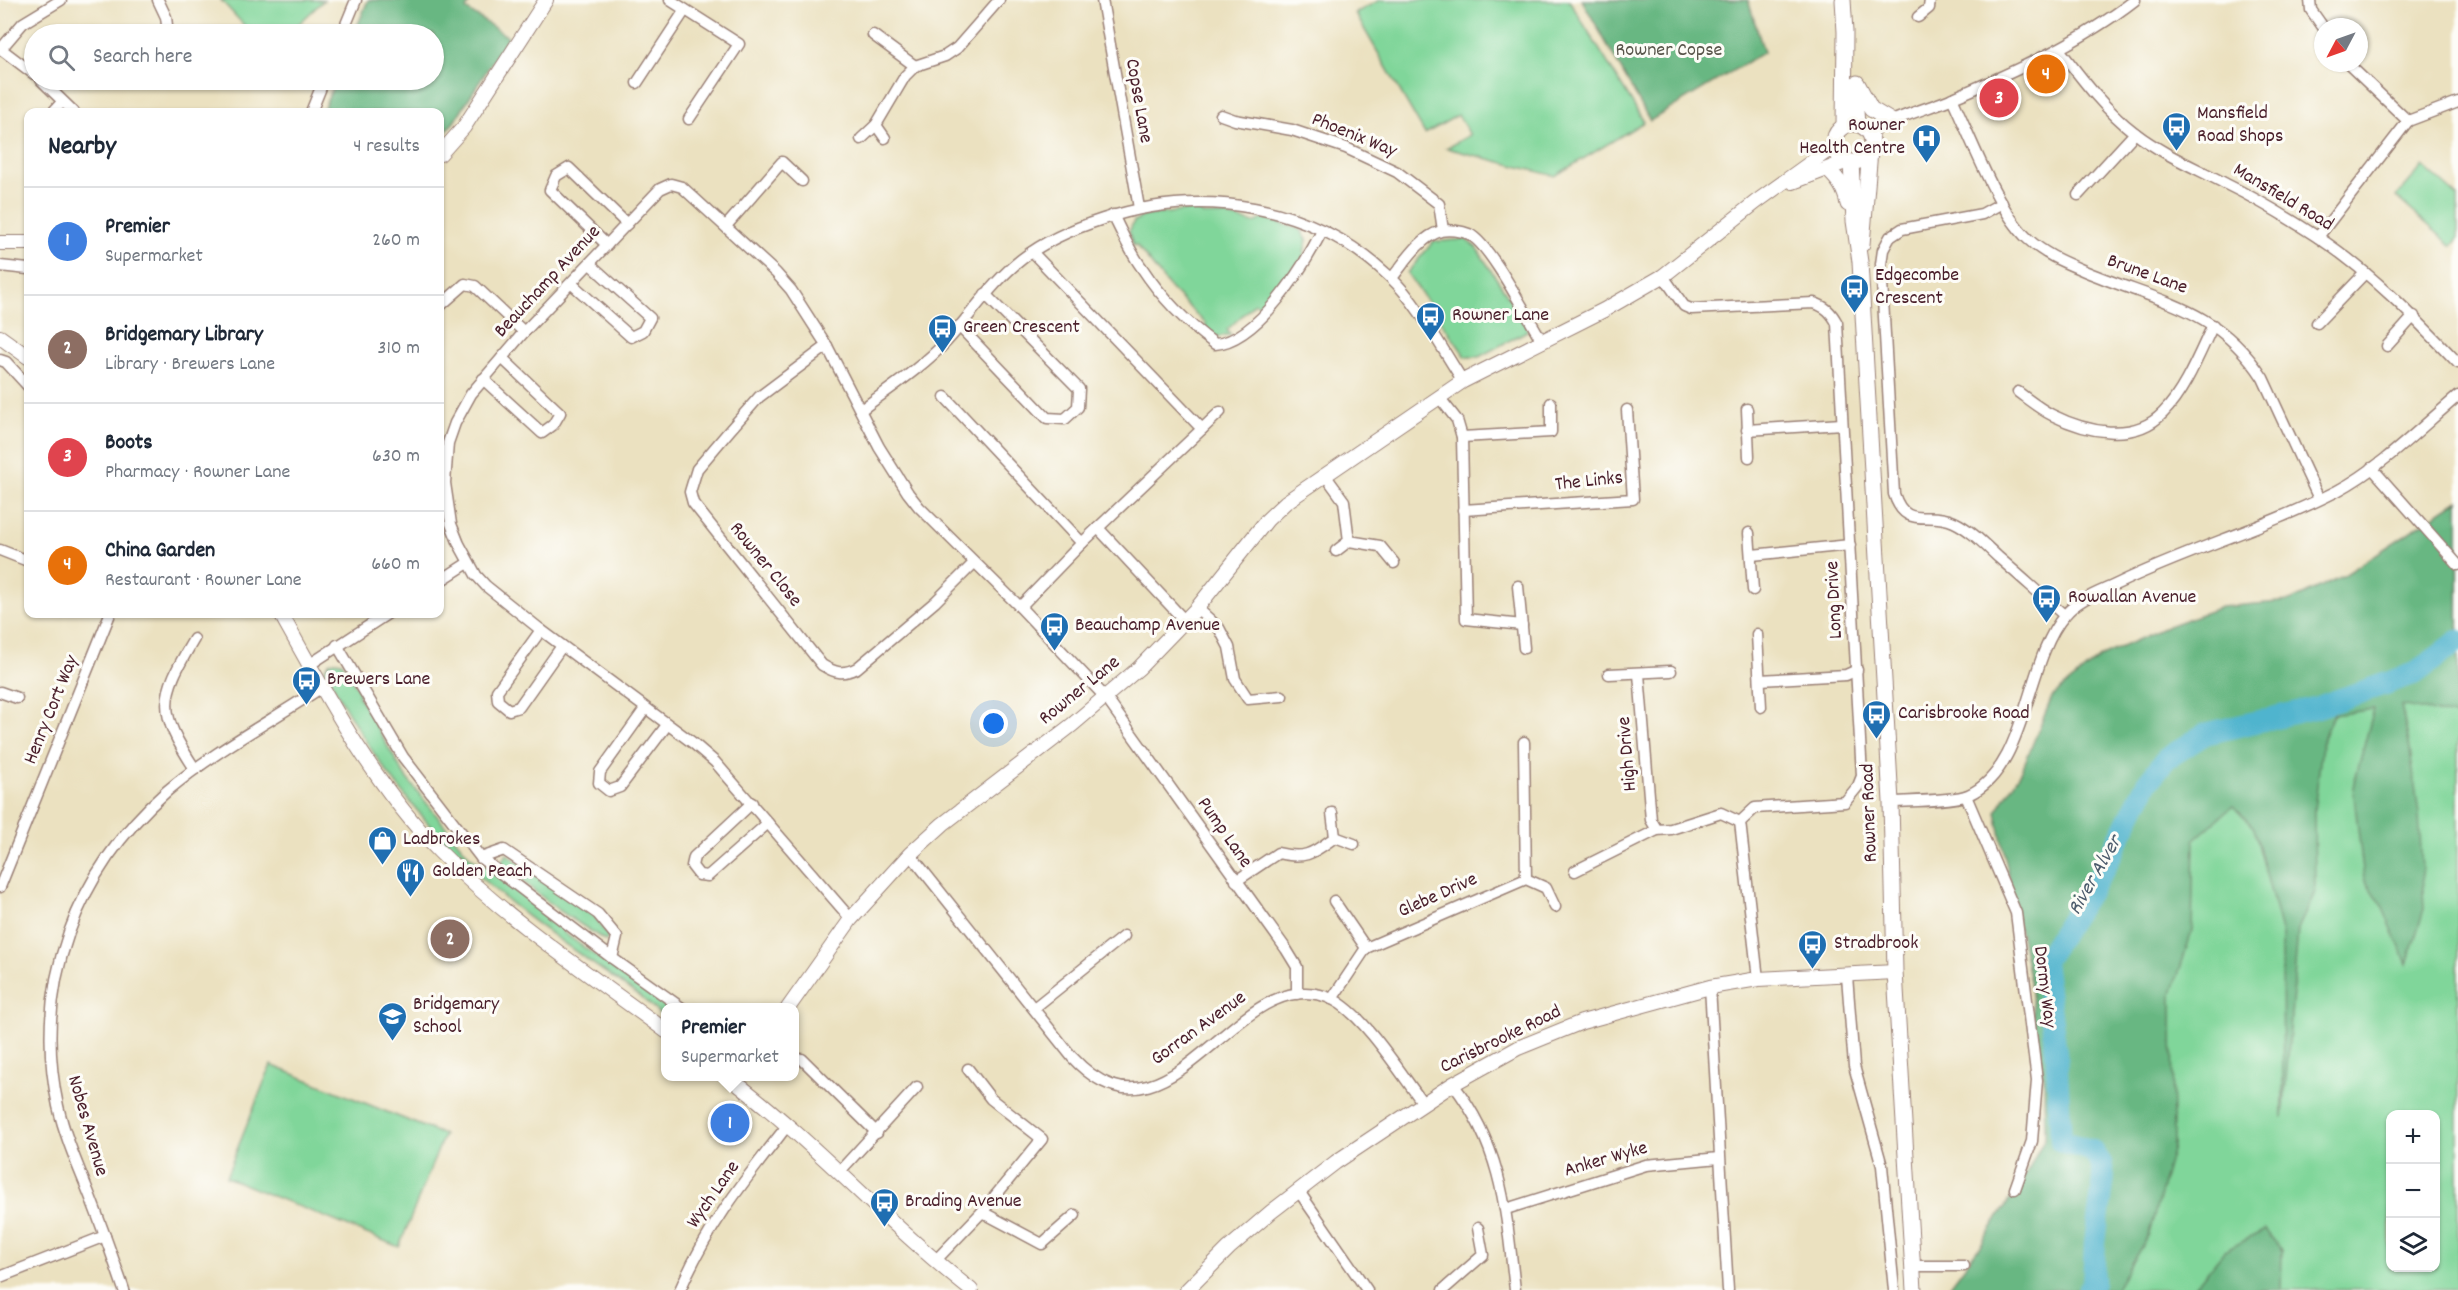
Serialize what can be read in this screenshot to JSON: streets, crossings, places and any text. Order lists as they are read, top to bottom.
{
  "streets": {
    "main road": ["Rowner Road"],
    "street": [
      "Copse Lane",
      "Phoenix Way",
      "Mansfield Road",
      "Brune Lane",
      "Beauchamp Avenue",
      "The Links",
      "Rowner Close",
      "Long Drive",
      "Rowner Lane",
      "Henry Cort Way",
      "High Drive",
      "Pump Lane",
      "Glebe Drive",
      "Dormy Way",
      "Gorran Avenue",
      "Carisbrooke Road",
      "Nobes Avenue",
      "Anker Wyke",
      "Wych Lane"
    ]
  },
  "crossings": [
    ["Beauchamp Avenue", "Rowner Close"],
    ["Beauchamp Avenue", "Rowner Lane"],
    ["Beauchamp Avenue", "Pump Lane"],
    ["Long Drive", "Rowner Lane"],
    ["Rowner Lane", "Rowner Road"],
    ["Rowner Lane", "Pump Lane"],
    ["Rowner Lane", "Gorran Avenue"],
    ["Rowner Road", "Carisbrooke Road"],
    ["Pump Lane", "Gorran Avenue"],
    ["Gorran Avenue", "Carisbrooke Road"]
  ],
  "water": ["River Alver"],
  "parks": ["Rowner Copse"],
  "places": {
    "bus stop": [
      "Mansfield Road Shops",
      "Edgecombe Crescent",
      "Rowner Lane",
      "Green Crescent",
      "Rowallan Avenue",
      "Beauchamp Avenue",
      "Brewers Lane",
      "Carisbrooke Road",
      "Stradbrook",
      "Brading Avenue"
    ],
    "hospital": ["Rowner Health Centre"],
    "shop": ["Ladbrokes"],
    "restaurant": ["Golden Peach"],
    "school or university": ["Bridgemary School"]
  },
  "north": "bottom left",
  "page": {
    "search": "Search here",
    "pins": [
      "4",
      "3",
      "2",
      "1"
    ],
    "heading": ["Nearby", "4 results"],
    "list": [
      {
        "mark": "1",
        "name": "Premier",
        "note": "Supermarket",
        "value": "260 m"
      },
      {
        "mark": "2",
        "name": "Bridgemary Library",
        "note": "Library · Brewers Lane",
        "value": "310 m"
      },
      {
        "mark": "3",
        "name": "Boots",
        "note": "Pharmacy · Rowner Lane",
        "value": "630 m"
      },
      {
        "mark": "4",
        "name": "China Garden",
        "note": "Restaurant · Rowner Lane",
        "value": "660 m"
      }
    ],
    "popup": ["Premier", "Supermarket"],
    "map_buttons": ["+", "−"]
  }
}
